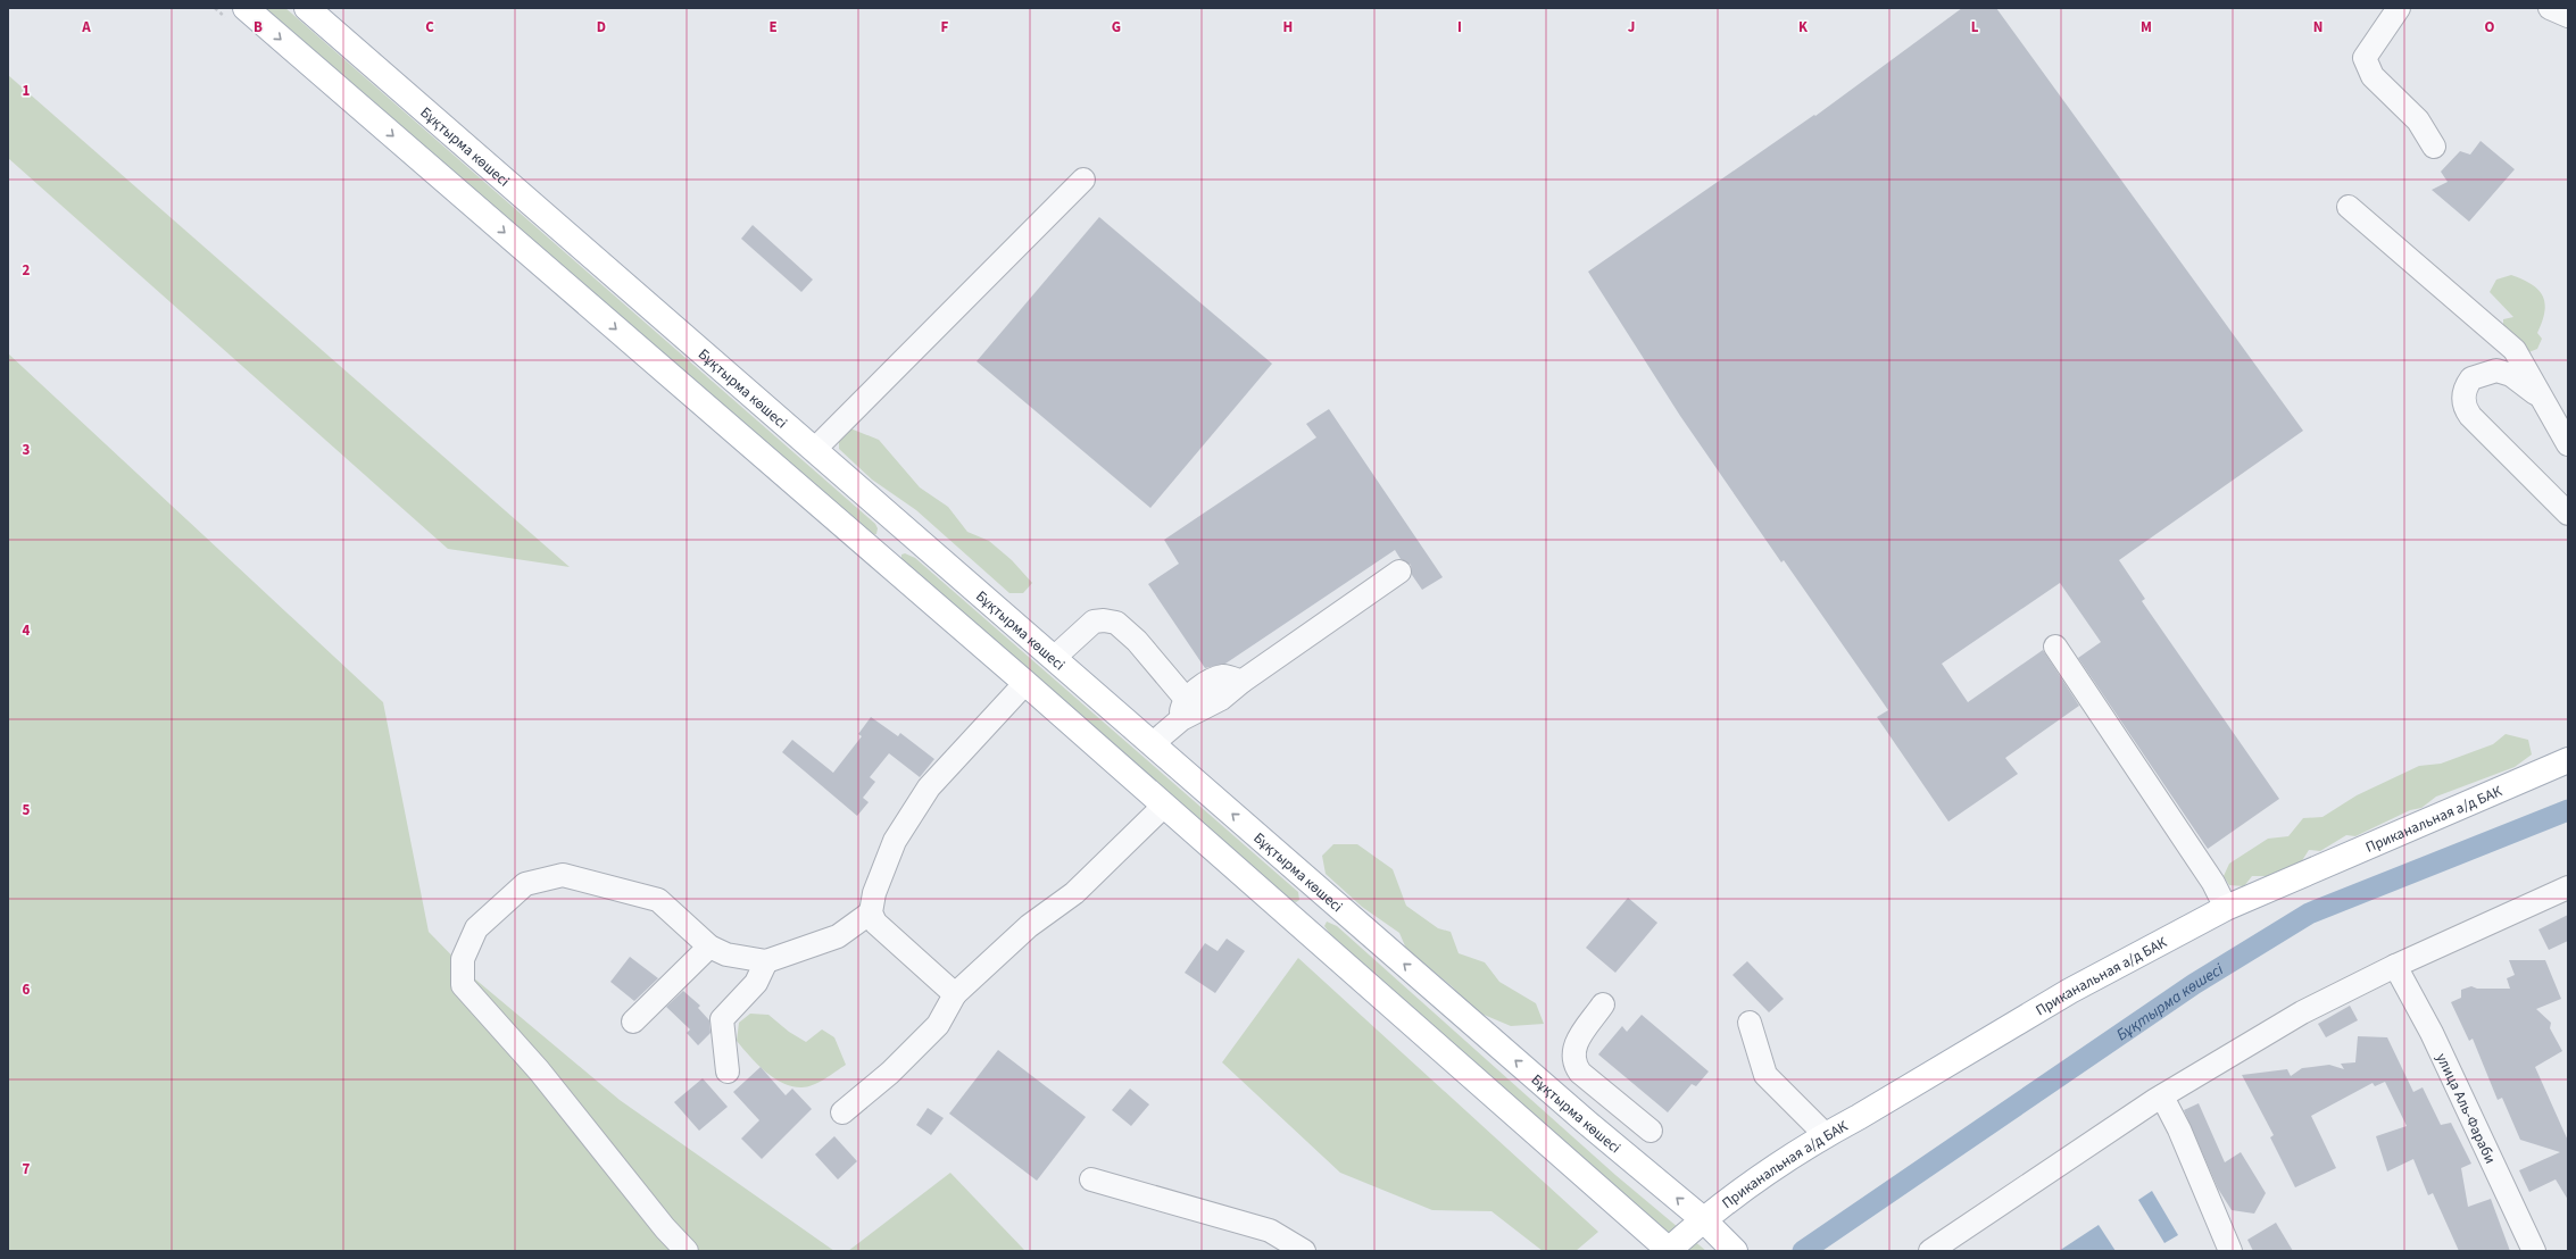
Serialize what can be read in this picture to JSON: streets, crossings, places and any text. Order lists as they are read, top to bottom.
{
  "streets": {
    "main road": ["Бұқтырма көшесі", "Приканальная а/д БАК"],
    "street": ["улица Аль-Фараби"]
  },
  "crossings": [
    ["Бұқтырма көшесі", "Приканальная а/д БАК"]
  ],
  "water": ["Бұқтырма көшесі"],
  "grid": {
    "columns": [
      "A",
      "B",
      "C",
      "D",
      "E",
      "F",
      "G",
      "H",
      "I",
      "J",
      "K",
      "L",
      "M",
      "N",
      "O"
    ],
    "rows": [
      "1",
      "2",
      "3",
      "4",
      "5",
      "6",
      "7"
    ]
  }
}
